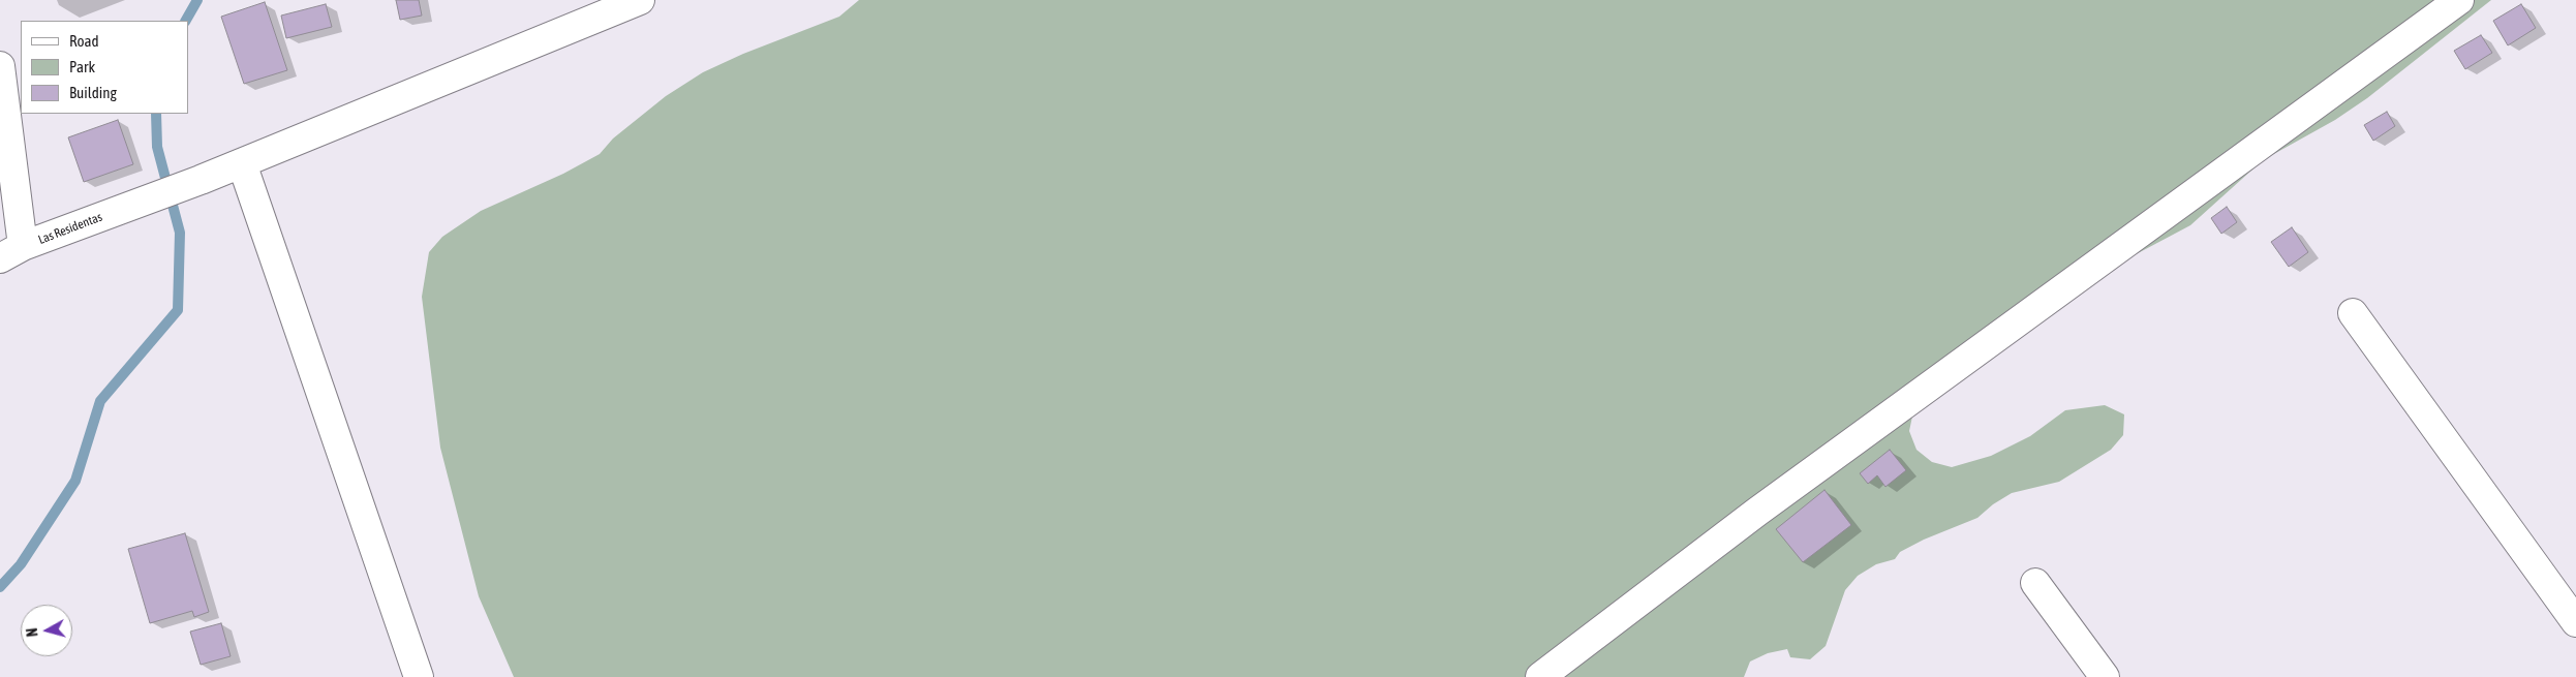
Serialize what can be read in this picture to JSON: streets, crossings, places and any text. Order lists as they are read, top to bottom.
{
  "streets": {
    "street": ["Las Residentas"]
  },
  "legend": ["Road", "Park", "Building"],
  "north": "left"
}
